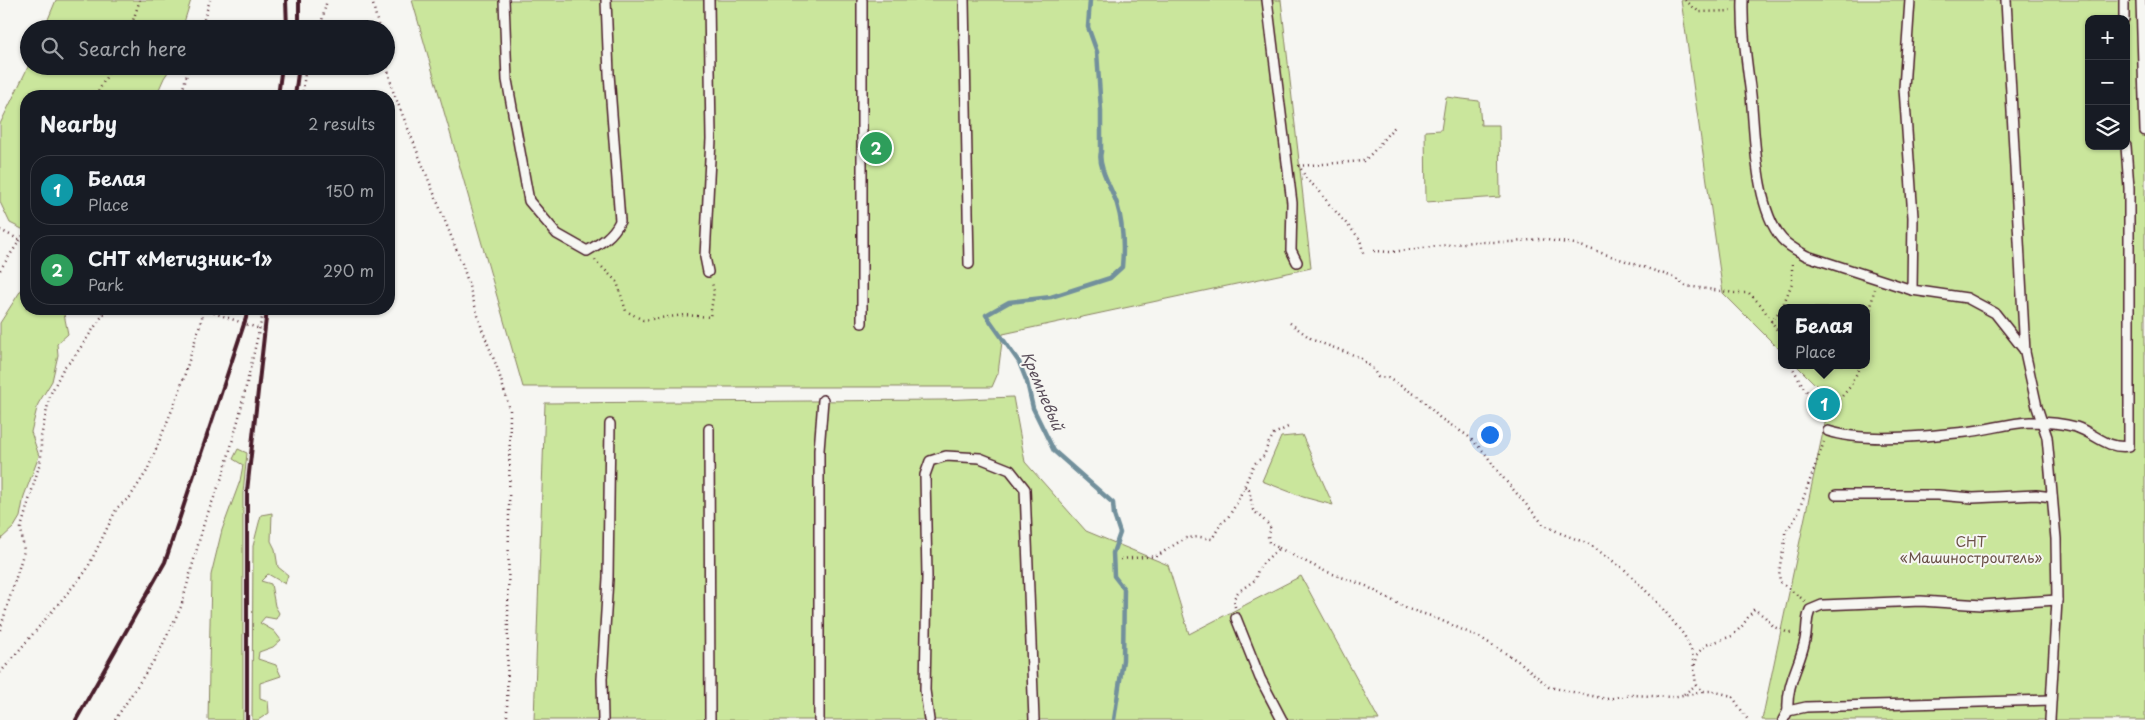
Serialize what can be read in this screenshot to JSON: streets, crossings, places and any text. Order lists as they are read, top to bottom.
{
  "water": ["Кремневый"],
  "parks": ["СНТ «Машиностроитель»"],
  "page": {
    "map_buttons": ["+", "−"],
    "search": "Search here",
    "heading": ["Nearby", "2 results"],
    "pins": ["2", "1"],
    "list": [
      {
        "mark": "1",
        "name": "Белая",
        "note": "Place",
        "value": "150 m"
      },
      {
        "mark": "2",
        "name": "СНТ «Метизник-1»",
        "note": "Park",
        "value": "290 m"
      }
    ],
    "popup": ["Белая", "Place"]
  }
}
